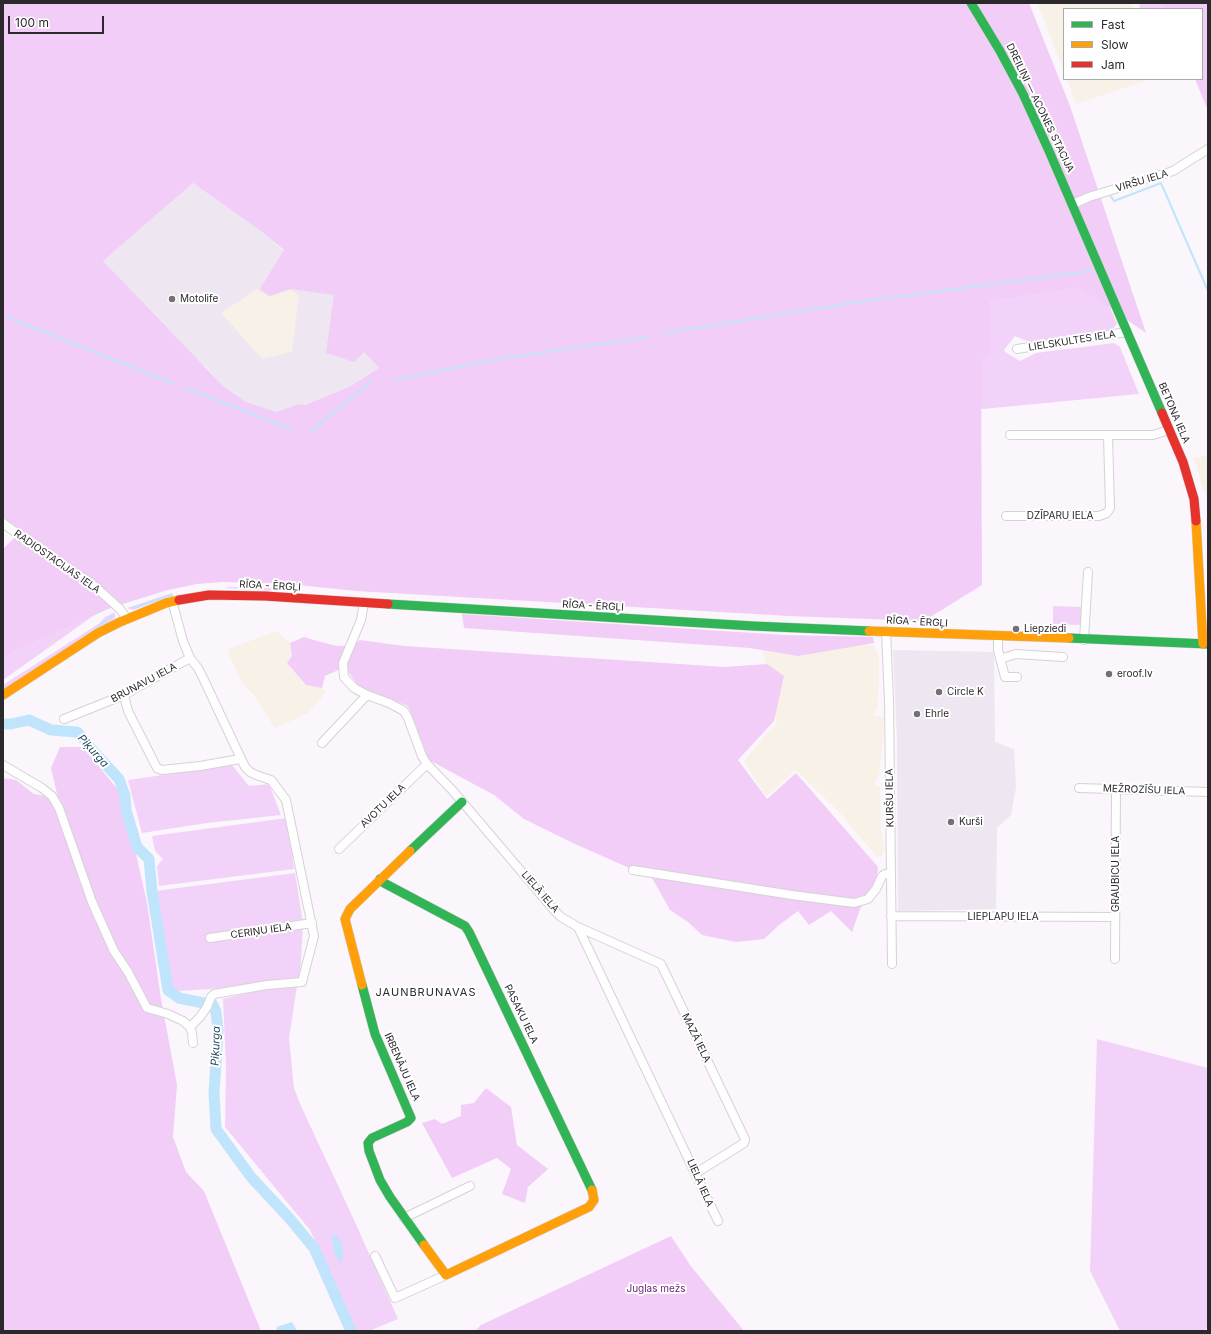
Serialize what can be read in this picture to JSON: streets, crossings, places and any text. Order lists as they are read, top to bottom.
{
  "streets": {
    "main road": [
      "DREILIŅI — ACONES STACIJA",
      "BETONA IELA",
      "RĪGA - ĒRGĻI",
      "PASAKU IELA",
      "IRBENĀJU IELA"
    ],
    "street": [
      "VIRŠU IELA",
      "LIELSKULTES IELA",
      "DZĪPARU IELA",
      "RADIOSTACIJAS IELA",
      "BRUNAVU IELA",
      "MEŽROZĪŠU IELA",
      "KURŠU IELA",
      "AVOTU IELA",
      "GRAUBICU IELA",
      "LIELĀ IELA",
      "LIEPLAPU IELA",
      "CERIŅU IELA",
      "MAZĀ IELA"
    ]
  },
  "crossings": [
    ["DREILIŅI — ACONES STACIJA", "VIRŠU IELA"],
    ["DREILIŅI — ACONES STACIJA", "BETONA IELA"],
    ["VIRŠU IELA", "BETONA IELA"],
    ["LIELSKULTES IELA", "BETONA IELA"],
    ["BETONA IELA", "RĪGA - ĒRGĻI"],
    ["RADIOSTACIJAS IELA", "RĪGA - ĒRGĻI"],
    ["RĪGA - ĒRGĻI", "KURŠU IELA"],
    ["RĪGA - ĒRGĻI", "LIELĀ IELA"],
    ["MEŽROZĪŠU IELA", "GRAUBICU IELA"],
    ["KURŠU IELA", "LIEPLAPU IELA"],
    ["AVOTU IELA", "LIELĀ IELA"],
    ["GRAUBICU IELA", "LIEPLAPU IELA"],
    ["LIELĀ IELA", "MAZĀ IELA"],
    ["LIELĀ IELA", "IRBENĀJU IELA"],
    ["PASAKU IELA", "IRBENĀJU IELA"]
  ],
  "districts": ["JAUNBRUNAVAS"],
  "water": ["Piķurga"],
  "parks": ["Juglas mežs"],
  "places": [
    "Motolife",
    "Liepziedi",
    "eroof.lv",
    "Circle K",
    "Ehrle",
    "Kurši"
  ],
  "legend": ["Fast", "Slow", "Jam"],
  "scale_bar": "100 m"
}
